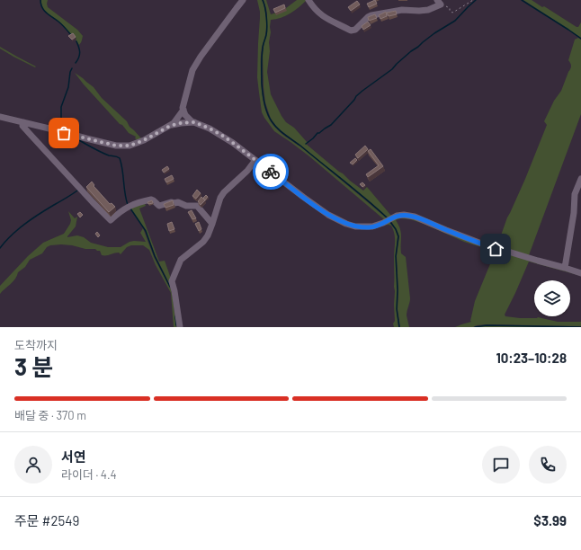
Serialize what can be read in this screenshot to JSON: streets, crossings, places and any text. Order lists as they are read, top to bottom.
{
  "page": {
    "heading": ["3 분", "도착까지", "10:23–10:28"],
    "panel": [
      "서연",
      "라이더 · 4.4",
      "주문 #2549",
      "$3.99"
    ],
    "bar": "배달 중 · 370 m"
  }
}
